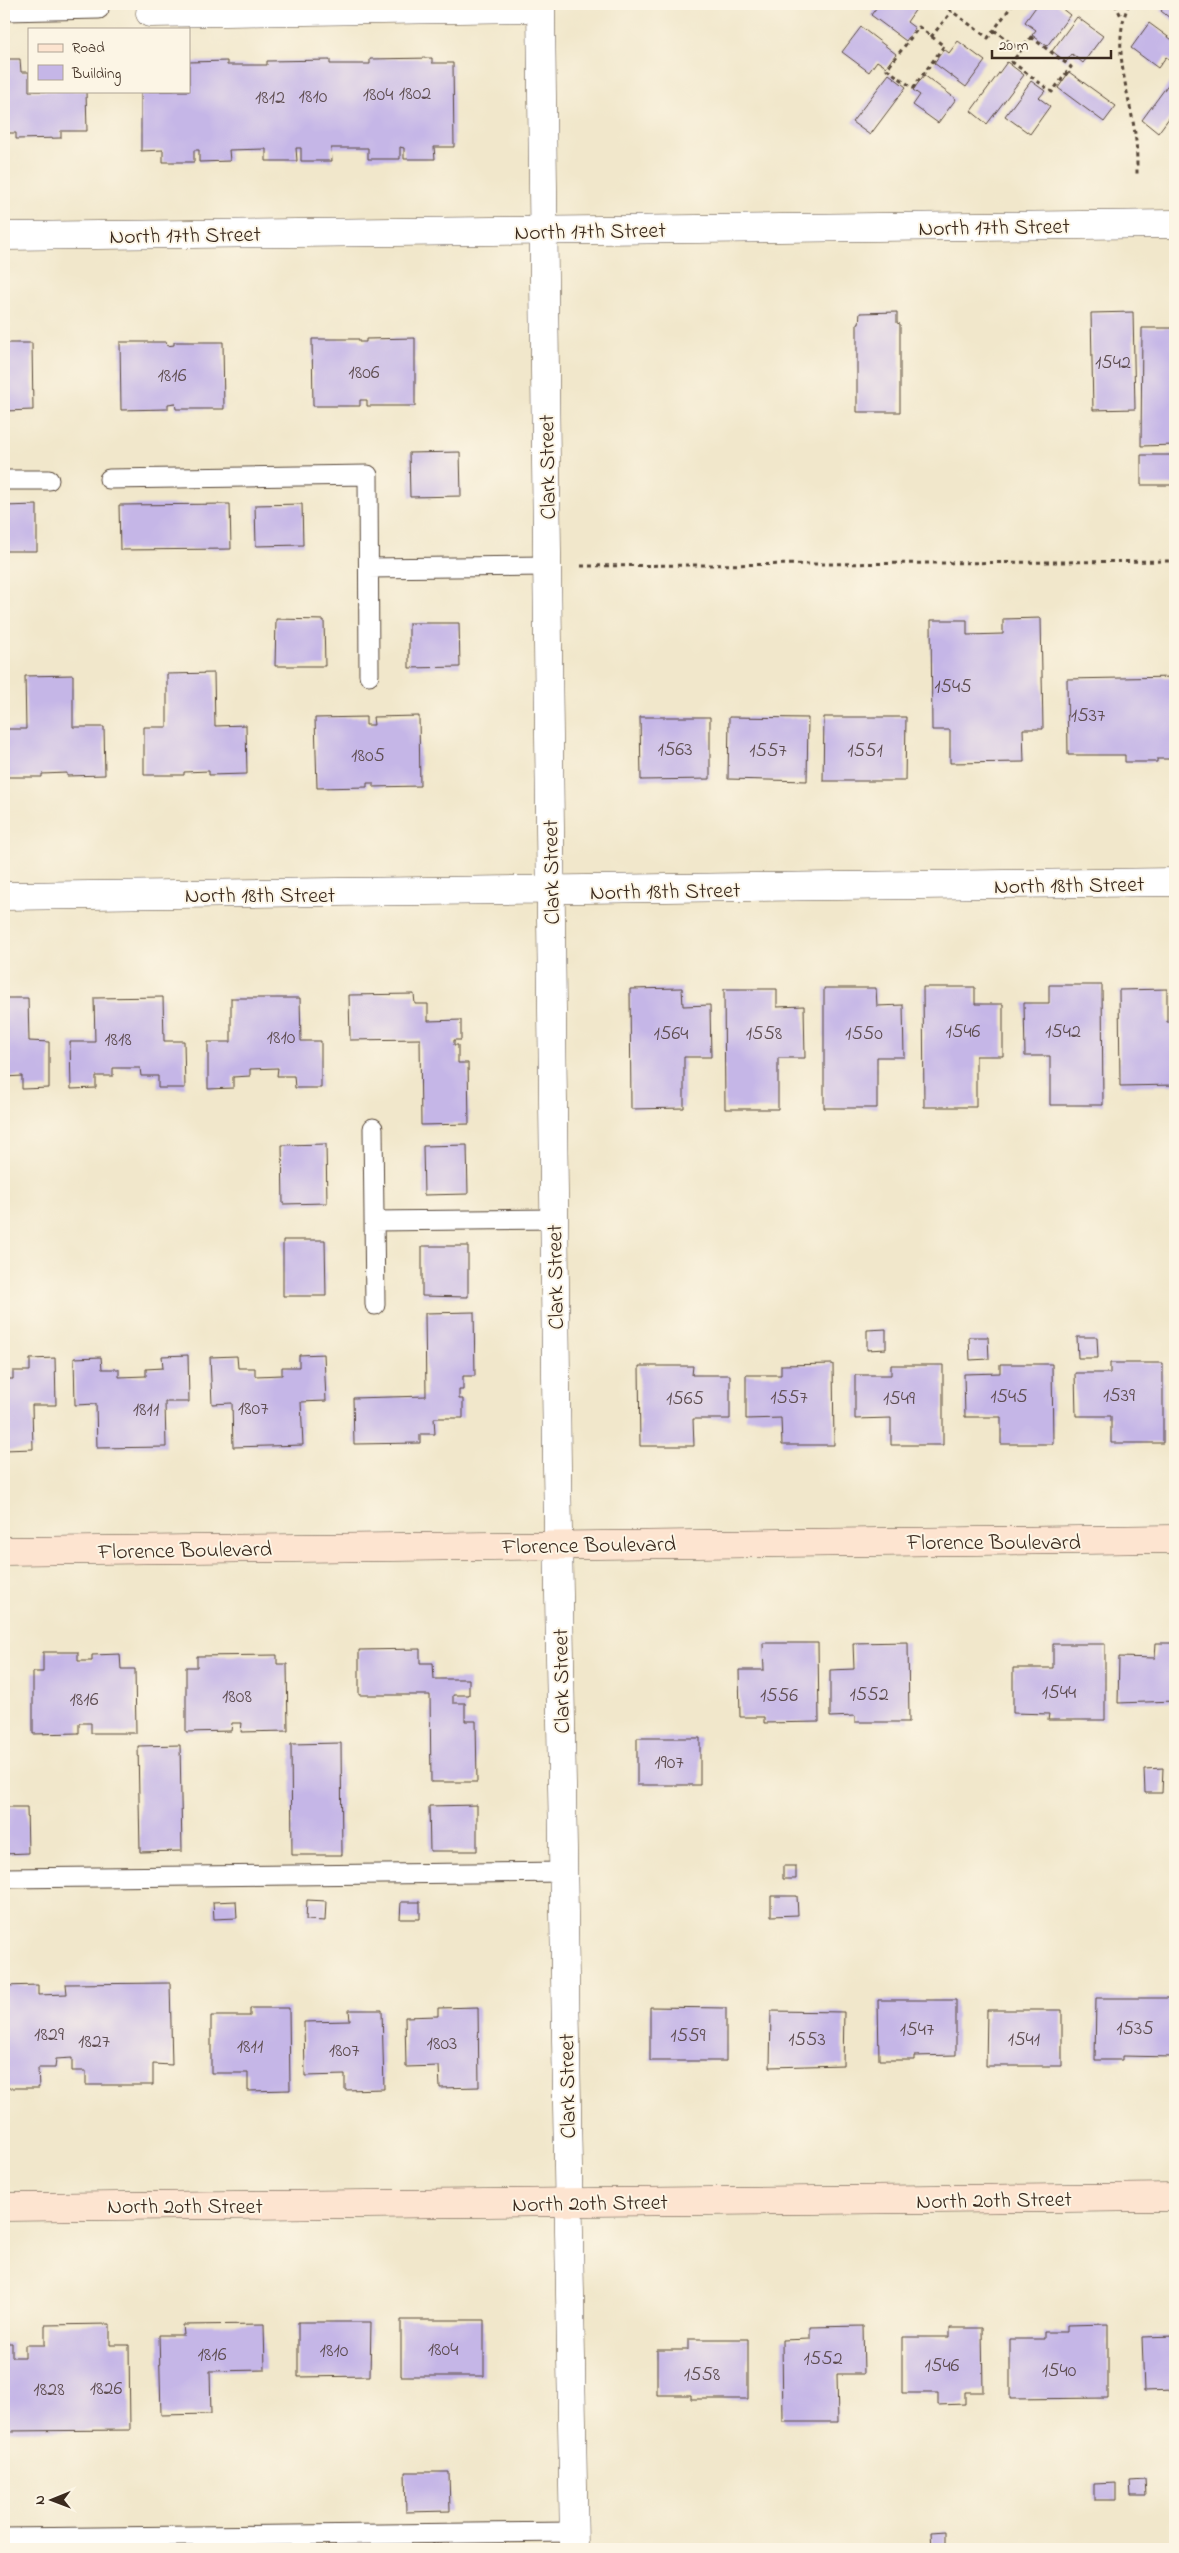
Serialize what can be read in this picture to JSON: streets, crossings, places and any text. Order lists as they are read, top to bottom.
{
  "streets": {
    "street": [
      "North 17th Street",
      "Clark Street",
      "North 18th Street",
      "Florence Boulevard",
      "North 20th Street"
    ]
  },
  "crossings": [
    ["North 17th Street", "Clark Street"],
    ["Clark Street", "North 18th Street"],
    ["Clark Street", "Florence Boulevard"],
    ["Clark Street", "North 20th Street"]
  ],
  "house_numbers": [
    "1802",
    "1804",
    "1810",
    "1812",
    "1542",
    "1806",
    "1816",
    "1545",
    "1537",
    "1563",
    "1557",
    "1551",
    "1805",
    "1546",
    "1542",
    "1564",
    "1558",
    "1550",
    "1810",
    "1818",
    "1539",
    "1545",
    "1557",
    "1565",
    "1549",
    "1807",
    "1811",
    "1544",
    "1552",
    "1556",
    "1808",
    "1816",
    "1907",
    "1535",
    "1547",
    "1829",
    "1559",
    "1553",
    "1541",
    "1827",
    "1803",
    "1811",
    "1807",
    "1804",
    "1810",
    "1816",
    "1552",
    "1546",
    "1540",
    "1558",
    "1826",
    "1828"
  ],
  "legend": ["Road", "Building"],
  "scale_bar": "20 m",
  "north": "left"
}
